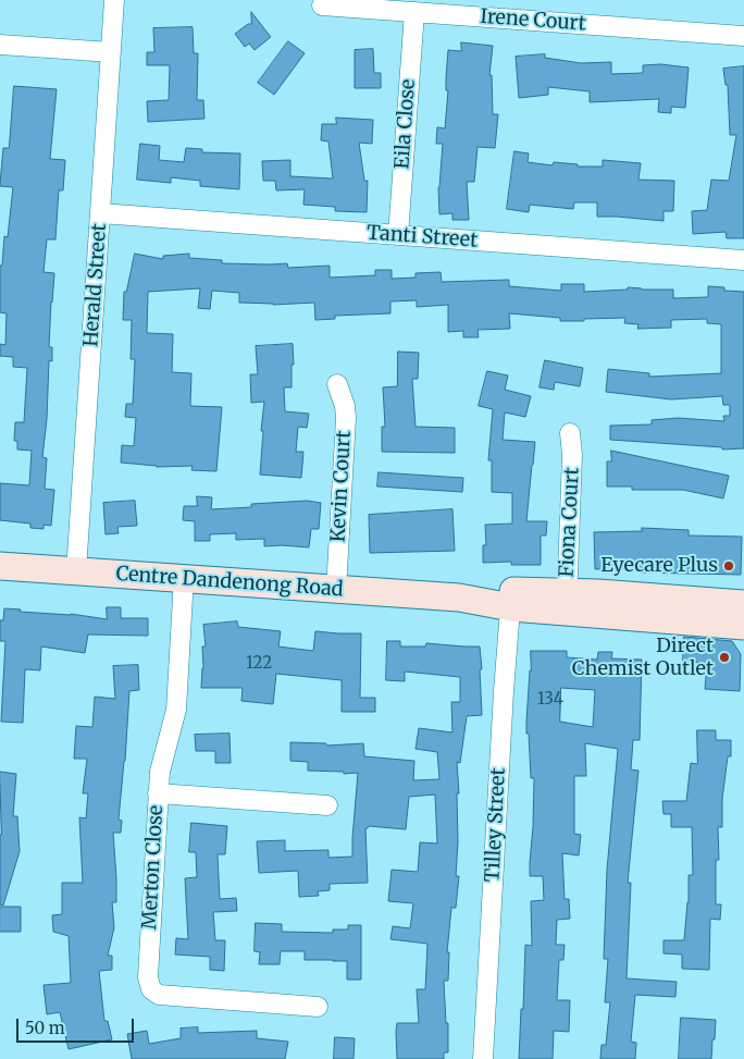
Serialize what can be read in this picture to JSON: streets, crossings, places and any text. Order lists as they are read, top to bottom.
{
  "streets": {
    "main road": ["Centre Dandenong Road"],
    "street": [
      "Irene Court",
      "Eila Close",
      "Tanti Street",
      "Herald Street",
      "Kevin Court",
      "Fiona Court",
      "Tilley Street",
      "Merton Close"
    ]
  },
  "crossings": [
    ["Irene Court", "Eila Close"],
    ["Eila Close", "Tanti Street"],
    ["Tanti Street", "Herald Street"],
    ["Herald Street", "Centre Dandenong Road"],
    ["Kevin Court", "Centre Dandenong Road"],
    ["Fiona Court", "Centre Dandenong Road"],
    ["Centre Dandenong Road", "Tilley Street"],
    ["Centre Dandenong Road", "Merton Close"]
  ],
  "places": ["Eyecare Plus", "Direct Chemist Outlet"],
  "house_numbers": ["122", "134"],
  "scale_bar": "50 m"
}
